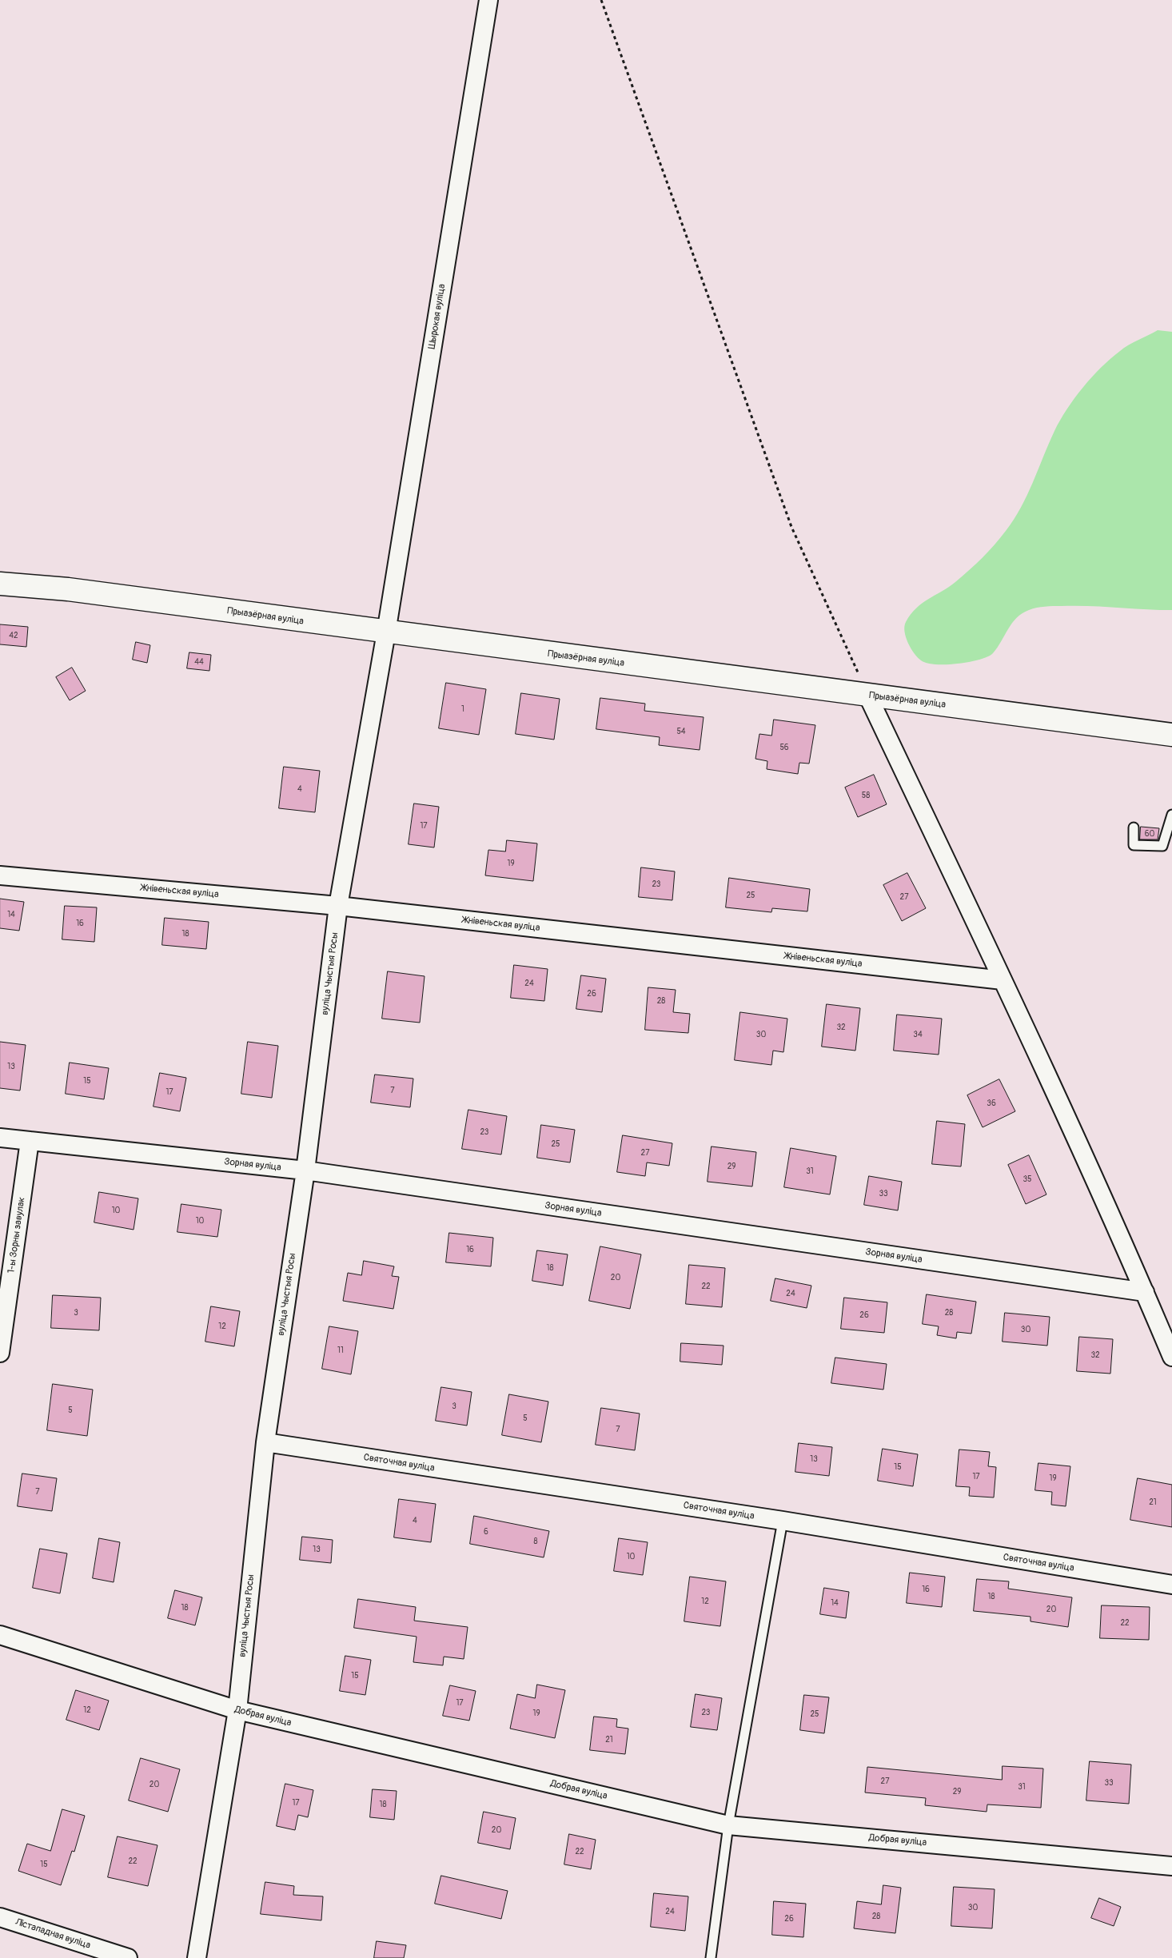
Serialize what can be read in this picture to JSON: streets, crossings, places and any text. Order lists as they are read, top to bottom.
{
  "streets": {
    "street": [
      "Шырокая вуліца",
      "Прыазёрная вуліца",
      "Жнівеньская вуліца",
      "вуліца Чыстыя Росы",
      "Зорная вуліца",
      "1-ы Зорны завулак",
      "Святочная вуліца",
      "Добрая вуліца",
      "Лістападная вуліца"
    ]
  },
  "crossings": [
    ["Шырокая вуліца", "Прыазёрная вуліца"],
    ["Шырокая вуліца", "вуліца Чыстыя Росы"],
    ["Прыазёрная вуліца", "вуліца Чыстыя Росы"],
    ["Жнівеньская вуліца", "вуліца Чыстыя Росы"],
    ["вуліца Чыстыя Росы", "Зорная вуліца"],
    ["вуліца Чыстыя Росы", "Святочная вуліца"],
    ["вуліца Чыстыя Росы", "Добрая вуліца"],
    ["Зорная вуліца", "1-ы Зорны завулак"]
  ],
  "house_numbers": [
    "42",
    "44",
    "1",
    "54",
    "56",
    "4",
    "58",
    "17",
    "60",
    "19",
    "23",
    "25",
    "27",
    "14",
    "16",
    "18",
    "24",
    "26",
    "28",
    "32",
    "30",
    "34",
    "13",
    "15",
    "7",
    "17",
    "36",
    "23",
    "25",
    "27",
    "29",
    "31",
    "35",
    "33",
    "10",
    "10",
    "16",
    "18",
    "20",
    "22",
    "24",
    "3",
    "28",
    "26",
    "12",
    "30",
    "11",
    "32",
    "3",
    "5",
    "5",
    "7",
    "13",
    "15",
    "17",
    "19",
    "7",
    "21",
    "4",
    "6",
    "8",
    "13",
    "10",
    "16",
    "18",
    "12",
    "14",
    "18",
    "20",
    "22",
    "15",
    "17",
    "12",
    "23",
    "19",
    "25",
    "21",
    "27",
    "33",
    "20",
    "31",
    "29",
    "17",
    "18",
    "20",
    "22",
    "22",
    "15",
    "30",
    "24",
    "28",
    "26"
  ]
}
